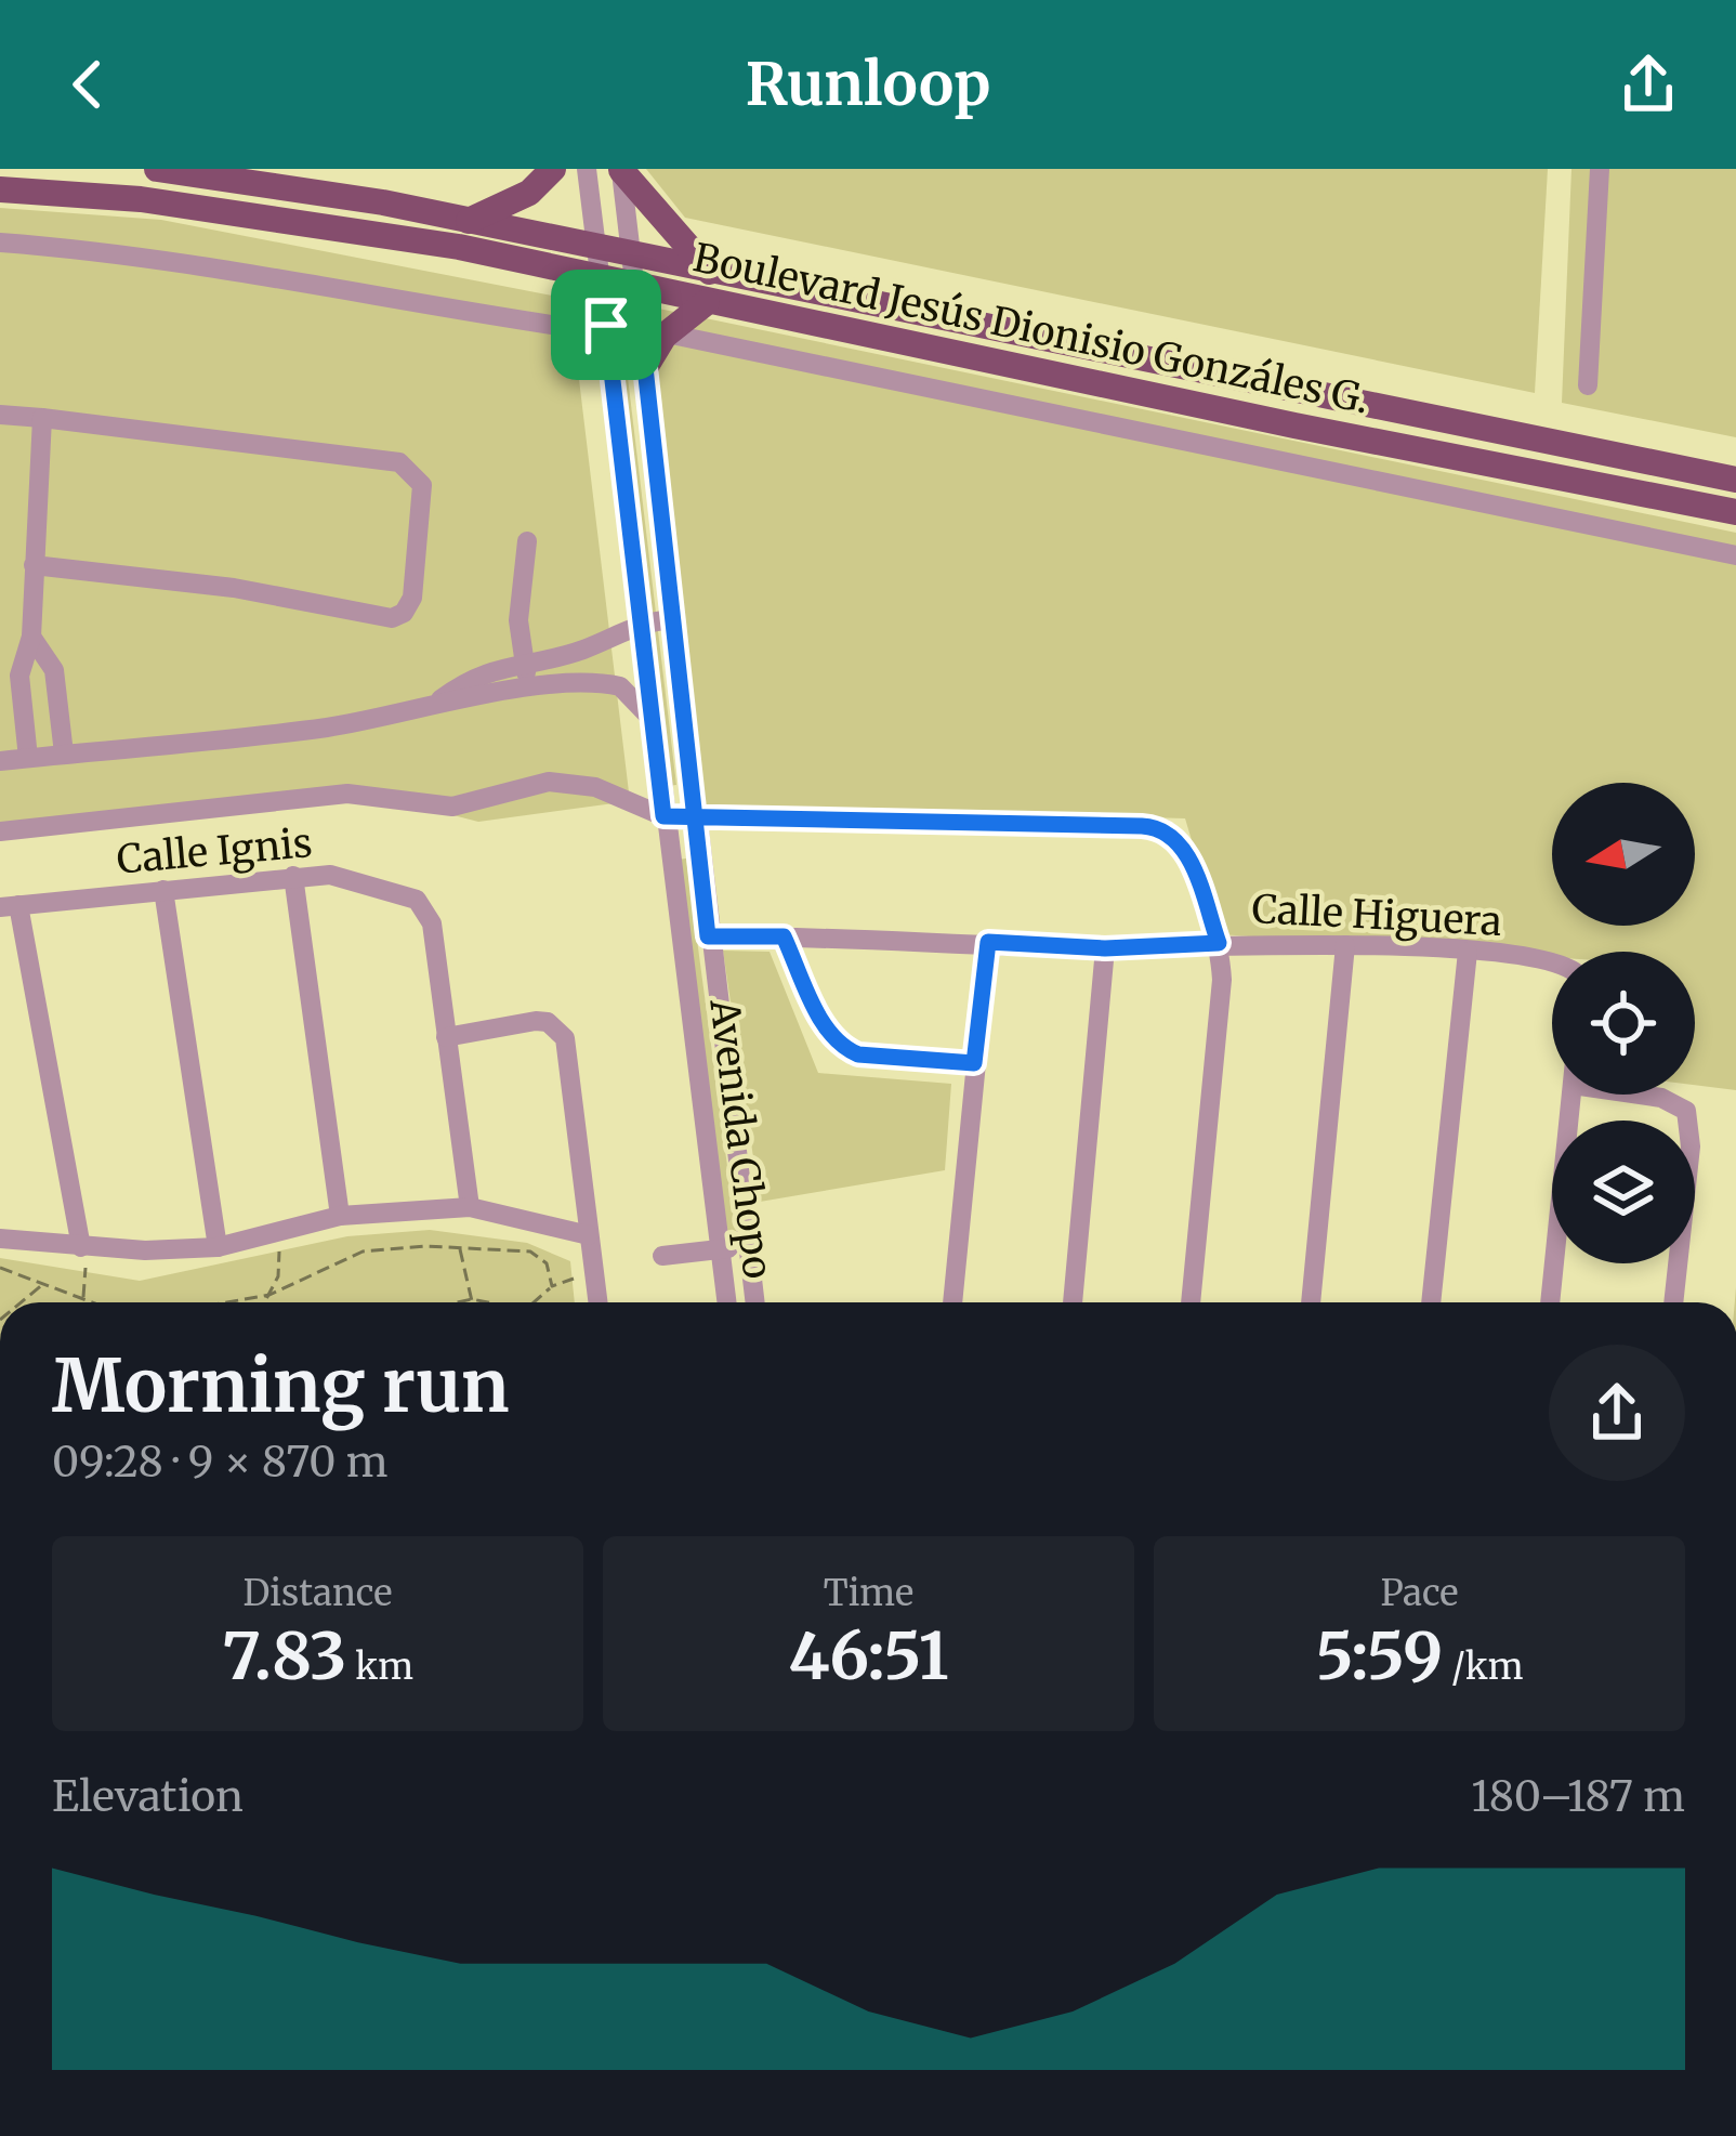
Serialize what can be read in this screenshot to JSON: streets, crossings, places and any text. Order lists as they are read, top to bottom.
{
  "streets": {
    "main road": ["Boulevard Jesús Dionisio Gonzáles G."],
    "street": ["Calle Ignis", "Calle Higuera", "Avenida Chopo"]
  },
  "crossings": [
    ["Boulevard Jesús Dionisio Gonzáles G.", "Avenida Chopo"],
    ["Calle Higuera", "Avenida Chopo"]
  ],
  "north": "left",
  "page": {
    "header": "Runloop",
    "heading": ["Morning run", "09:28 · 9 × 870 m"],
    "stats": [
      ["Distance", "7.83 km"],
      ["Time", "46:51"],
      ["Pace", "5:59 /km"]
    ],
    "chart": ["Elevation", "180–187 m"]
  }
}
